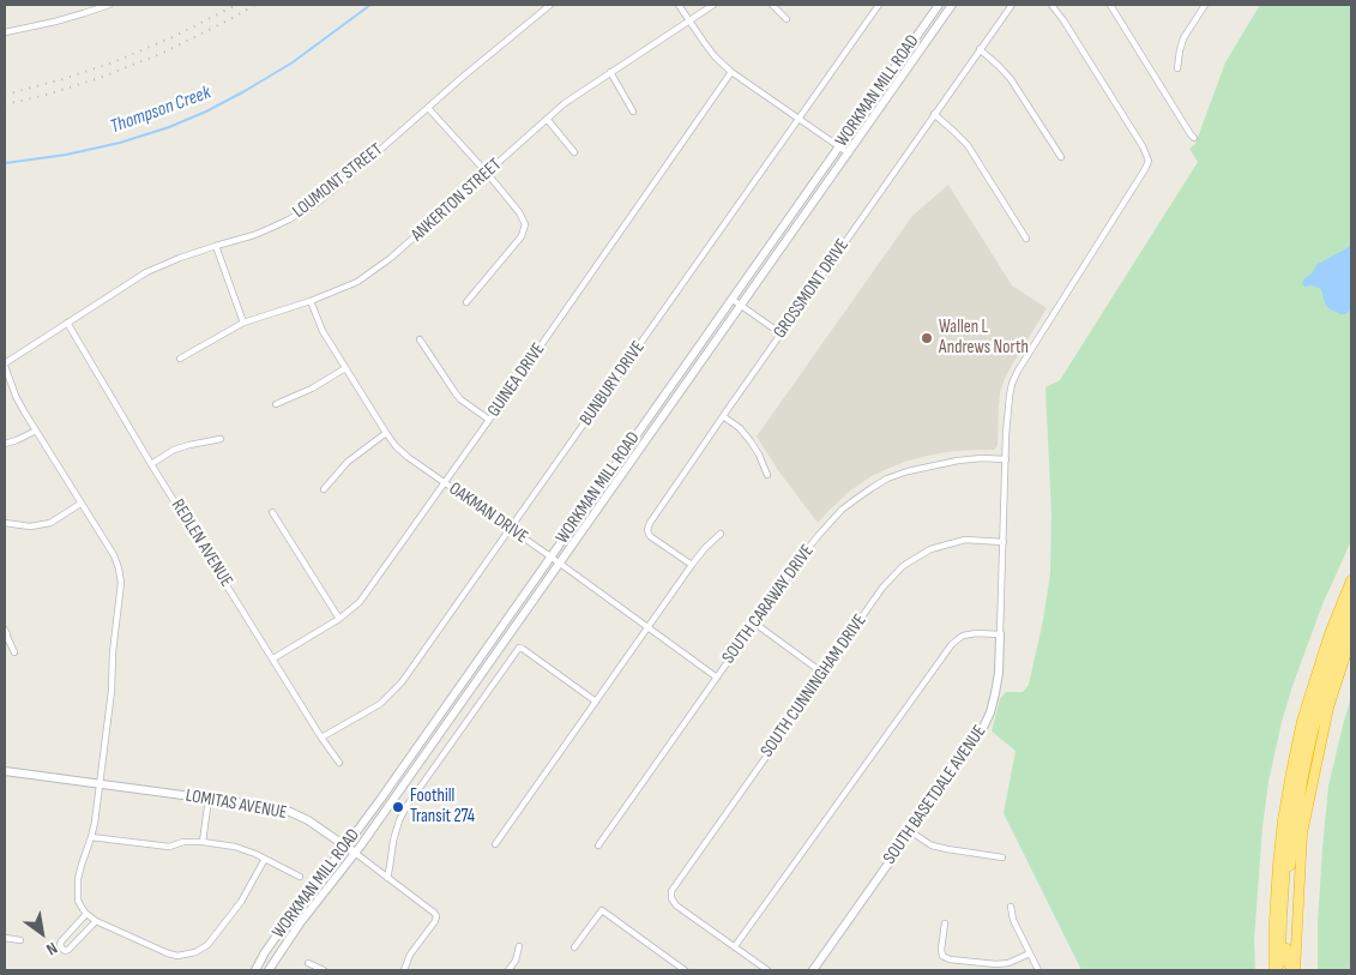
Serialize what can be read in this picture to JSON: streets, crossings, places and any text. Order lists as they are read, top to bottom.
{
  "streets": {
    "main road": ["WORKMAN MILL ROAD", "SOUTH BASETDALE AVENUE", "LOMITAS AVENUE"],
    "street": [
      "LOUMONT STREET",
      "ANKERTON STREET",
      "GROSSMONT DRIVE",
      "GUINEA DRIVE",
      "BUNBURY DRIVE",
      "OAKMAN DRIVE",
      "REDLEN AVENUE",
      "SOUTH CARAWAY DRIVE",
      "SOUTH CUNNINGHAM DRIVE"
    ]
  },
  "crossings": [
    ["WORKMAN MILL ROAD", "OAKMAN DRIVE"],
    ["WORKMAN MILL ROAD", "LOMITAS AVENUE"],
    ["LOUMONT STREET", "REDLEN AVENUE"],
    ["ANKERTON STREET", "OAKMAN DRIVE"],
    ["GUINEA DRIVE", "OAKMAN DRIVE"],
    ["GUINEA DRIVE", "REDLEN AVENUE"],
    ["BUNBURY DRIVE", "OAKMAN DRIVE"],
    ["BUNBURY DRIVE", "REDLEN AVENUE"],
    ["OAKMAN DRIVE", "SOUTH CARAWAY DRIVE"],
    ["SOUTH CARAWAY DRIVE", "SOUTH BASETDALE AVENUE"],
    ["SOUTH CUNNINGHAM DRIVE", "SOUTH BASETDALE AVENUE"]
  ],
  "water": ["Thompson Creek"],
  "places": ["Wallen L Andrews North", "Foothill Transit 274"],
  "north": "bottom right"
}
